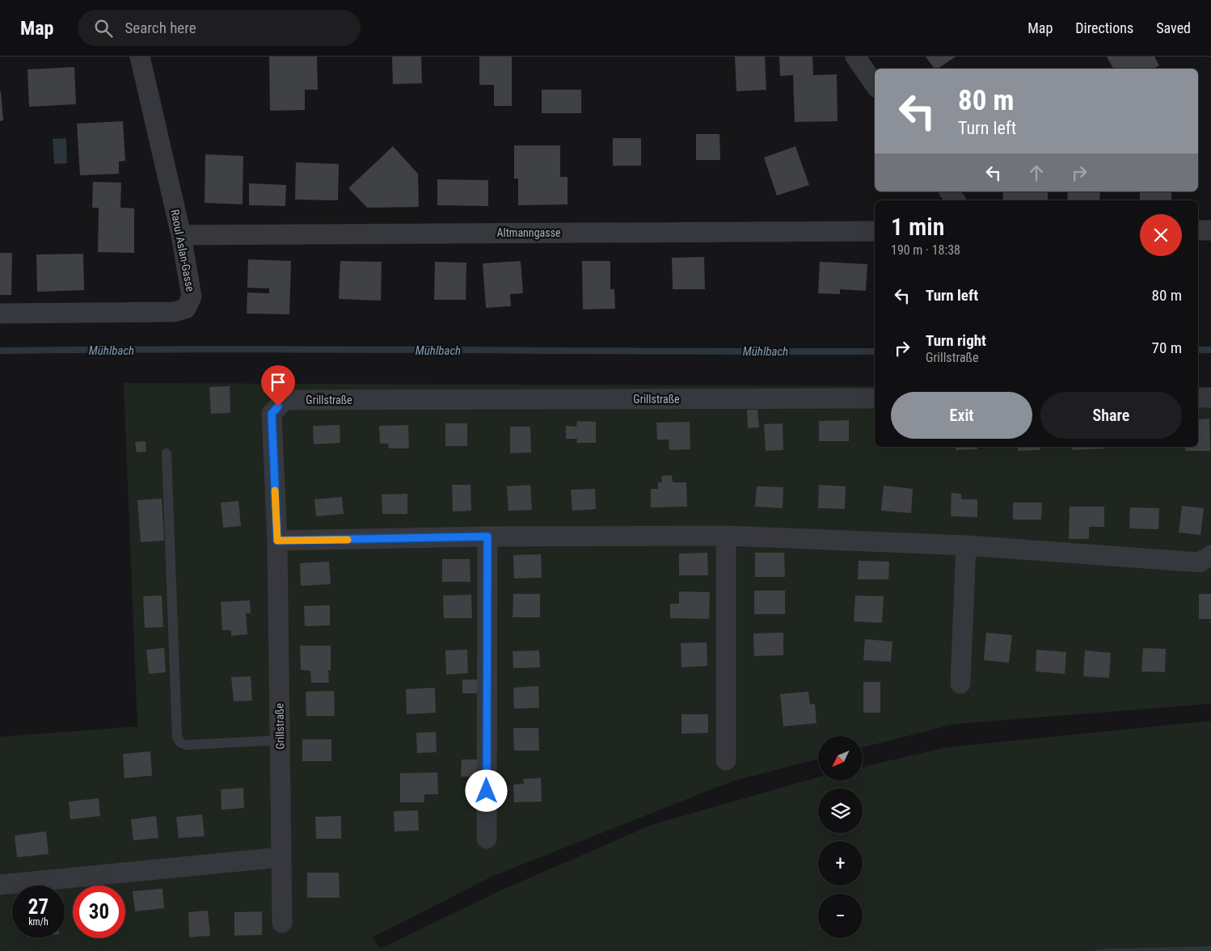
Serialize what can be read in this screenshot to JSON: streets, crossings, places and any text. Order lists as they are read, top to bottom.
{
  "streets": {
    "street": ["Altmanngasse", "Raoul Aslan-Gasse", "Grillstraße"]
  },
  "crossings": [
    ["Altmanngasse", "Raoul Aslan-Gasse"]
  ],
  "water": ["Mühlbach"],
  "north": "bottom left",
  "page": {
    "header": "Map",
    "search": "Search here",
    "nav": ["Map", "Directions", "Saved"],
    "turn": ["80 m", "Turn left"],
    "heading": ["1 min", "190 m · 18:38"],
    "list": [
      {
        "name": "Turn left",
        "value": "80 m"
      },
      {
        "name": "Turn right",
        "note": "Grillstraße",
        "value": "70 m"
      }
    ],
    "buttons": ["Exit", "Share"],
    "map_buttons": ["+", "−"],
    "speed": "27 km/h",
    "limit": "30"
  }
}
